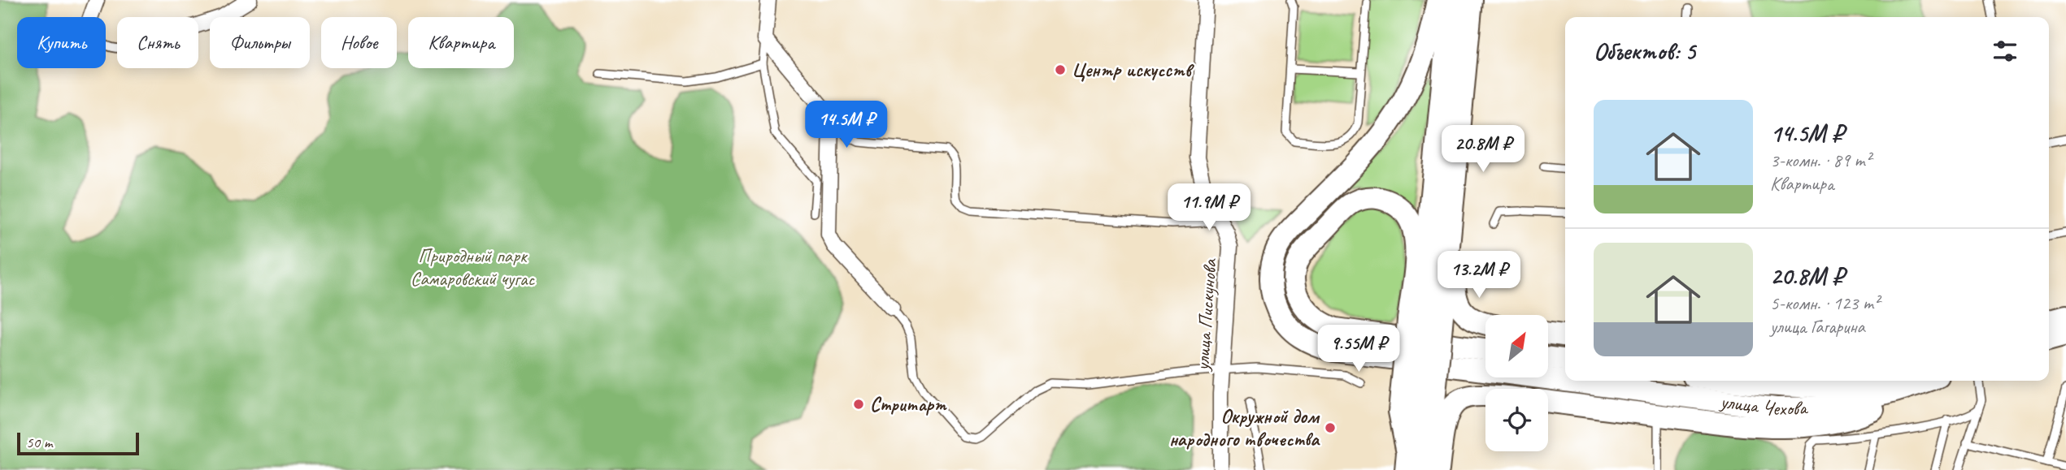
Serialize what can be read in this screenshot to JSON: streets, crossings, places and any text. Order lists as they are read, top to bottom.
{
  "streets": {
    "main road": ["улица Чехова"],
    "street": ["улица Пискунова"]
  },
  "parks": ["Природный парк Самаровский чугас"],
  "places": ["Центр искусств", "Стритарт", "Окружной дом народного твочества"],
  "scale_bar": "50 m",
  "north": "top right",
  "page": {
    "chip": [
      "Купить",
      "Снять",
      "Фильтры",
      "Новое",
      "Квартира"
    ],
    "heading": "Объектов: 5",
    "list": [
      {
        "name": "14.5M ₽",
        "note": "3-комн. · 89 m² · Квартира"
      },
      {
        "name": "20.8M ₽",
        "note": "5-комн. · 123 m² · улица Гагарина"
      }
    ],
    "price": [
      "14.5M ₽",
      "20.8M ₽",
      "11.9M ₽",
      "13.2M ₽",
      "9.55M ₽"
    ],
    "scale": "50 m"
  }
}
